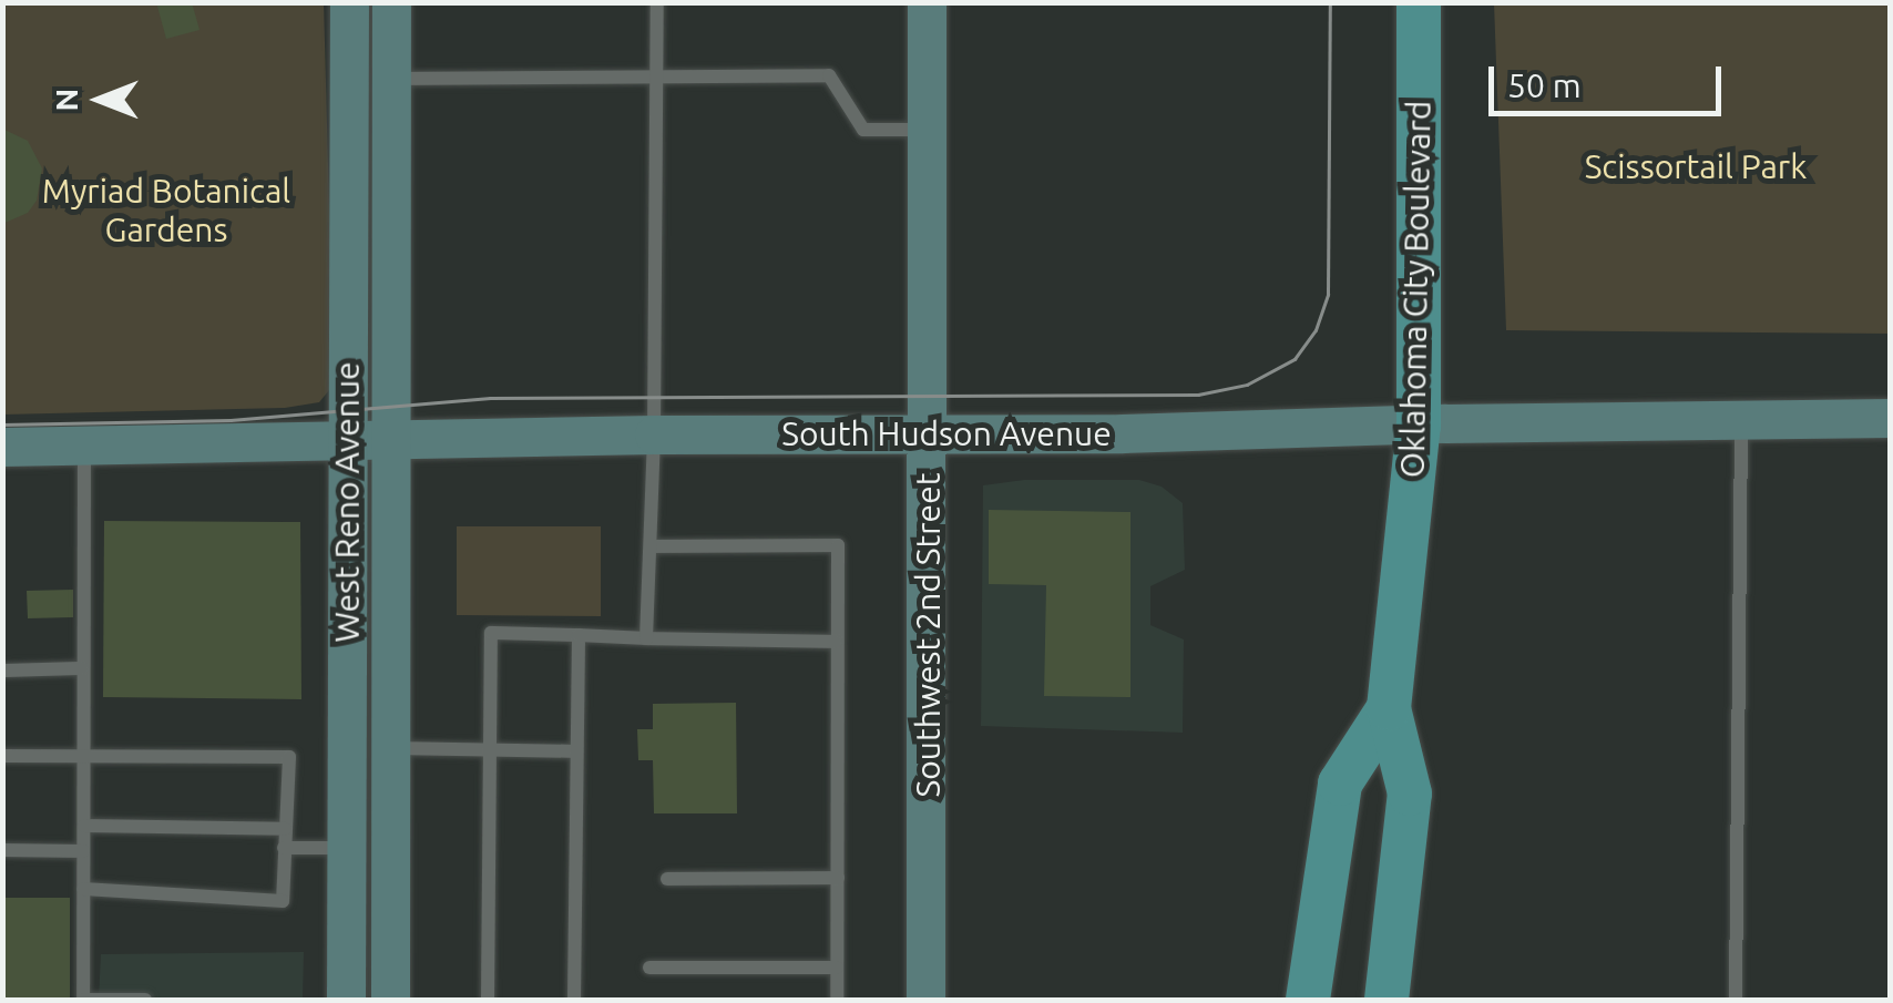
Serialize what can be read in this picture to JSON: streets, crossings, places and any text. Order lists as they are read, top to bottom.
{
  "streets": {
    "main road": [
      "Oklahoma City Boulevard",
      "South Hudson Avenue",
      "West Reno Avenue",
      "Southwest 2nd Street"
    ]
  },
  "crossings": [
    ["Oklahoma City Boulevard", "South Hudson Avenue"],
    ["South Hudson Avenue", "West Reno Avenue"],
    ["South Hudson Avenue", "Southwest 2nd Street"]
  ],
  "parks": ["Scissortail Park", "Myriad Botanical Gardens"],
  "scale_bar": "50 m",
  "north": "left"
}
